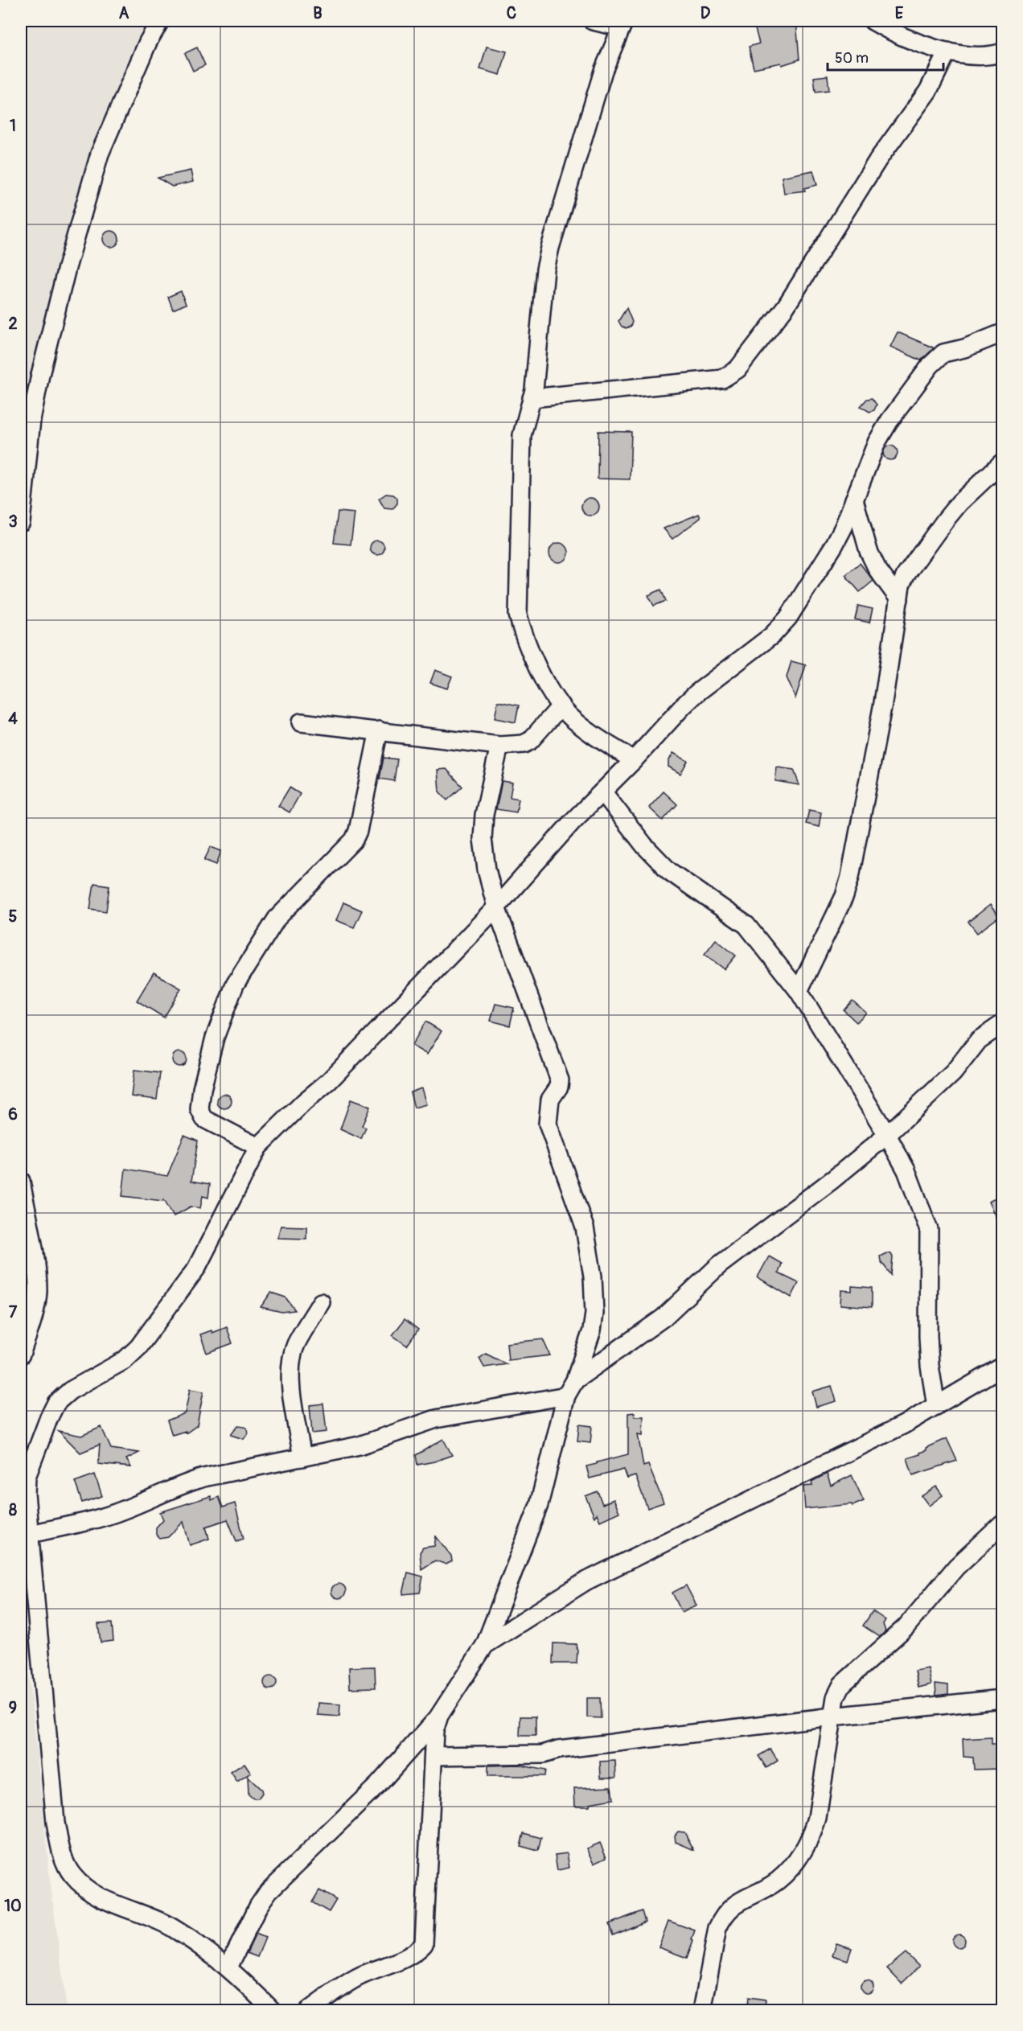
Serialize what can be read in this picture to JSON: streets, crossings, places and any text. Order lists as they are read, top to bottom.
{
  "scale_bar": "50 m",
  "grid": {
    "columns": [
      "A",
      "B",
      "C",
      "D",
      "E"
    ],
    "rows": [
      "1",
      "2",
      "3",
      "4",
      "5",
      "6",
      "7",
      "8",
      "9",
      "10"
    ]
  }
}
